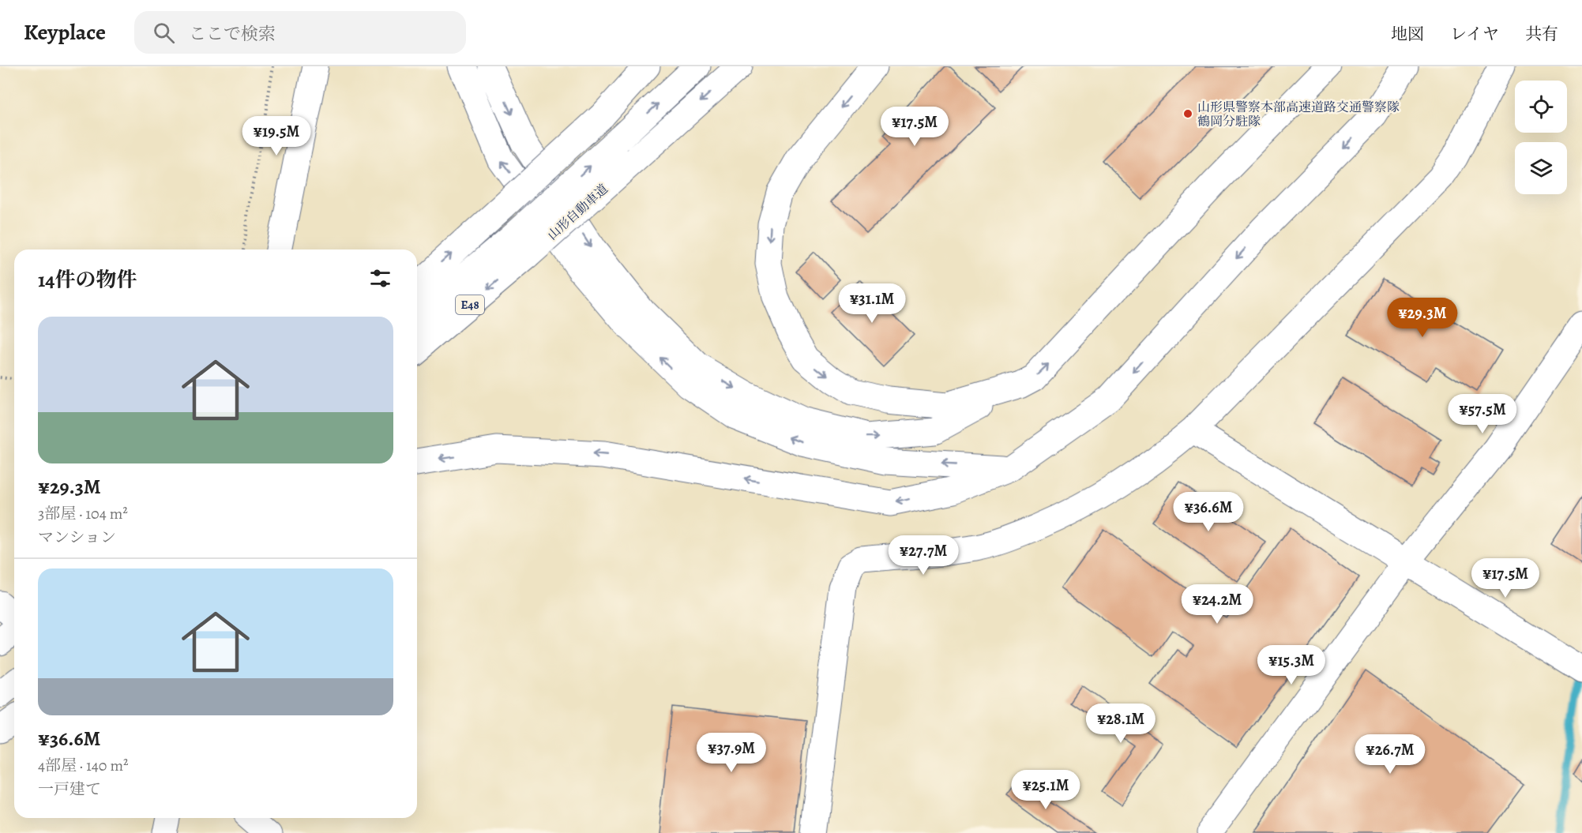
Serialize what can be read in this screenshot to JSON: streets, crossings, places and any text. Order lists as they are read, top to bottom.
{
  "streets": {
    "main road": ["山形自動車道", "E48"]
  },
  "places": ["山形県警察本部高速道路交通警察隊 鶴岡分駐隊"],
  "page": {
    "header": "Keyplace",
    "search": "ここで検索",
    "nav": ["地図", "レイヤ", "共有"],
    "price": [
      "¥17.5M",
      "¥19.5M",
      "¥31.1M",
      "¥29.3M",
      "¥57.5M",
      "¥36.6M",
      "¥27.7M",
      "¥17.5M",
      "¥24.2M",
      "¥15.3M",
      "¥28.1M",
      "¥37.9M",
      "¥26.7M",
      "¥25.1M"
    ],
    "heading": "14件の物件",
    "list": [
      {
        "name": "¥29.3M",
        "note": "3部屋 · 104 m² · マンション"
      },
      {
        "name": "¥36.6M",
        "note": "4部屋 · 140 m² · 一戸建て"
      }
    ]
  }
}
